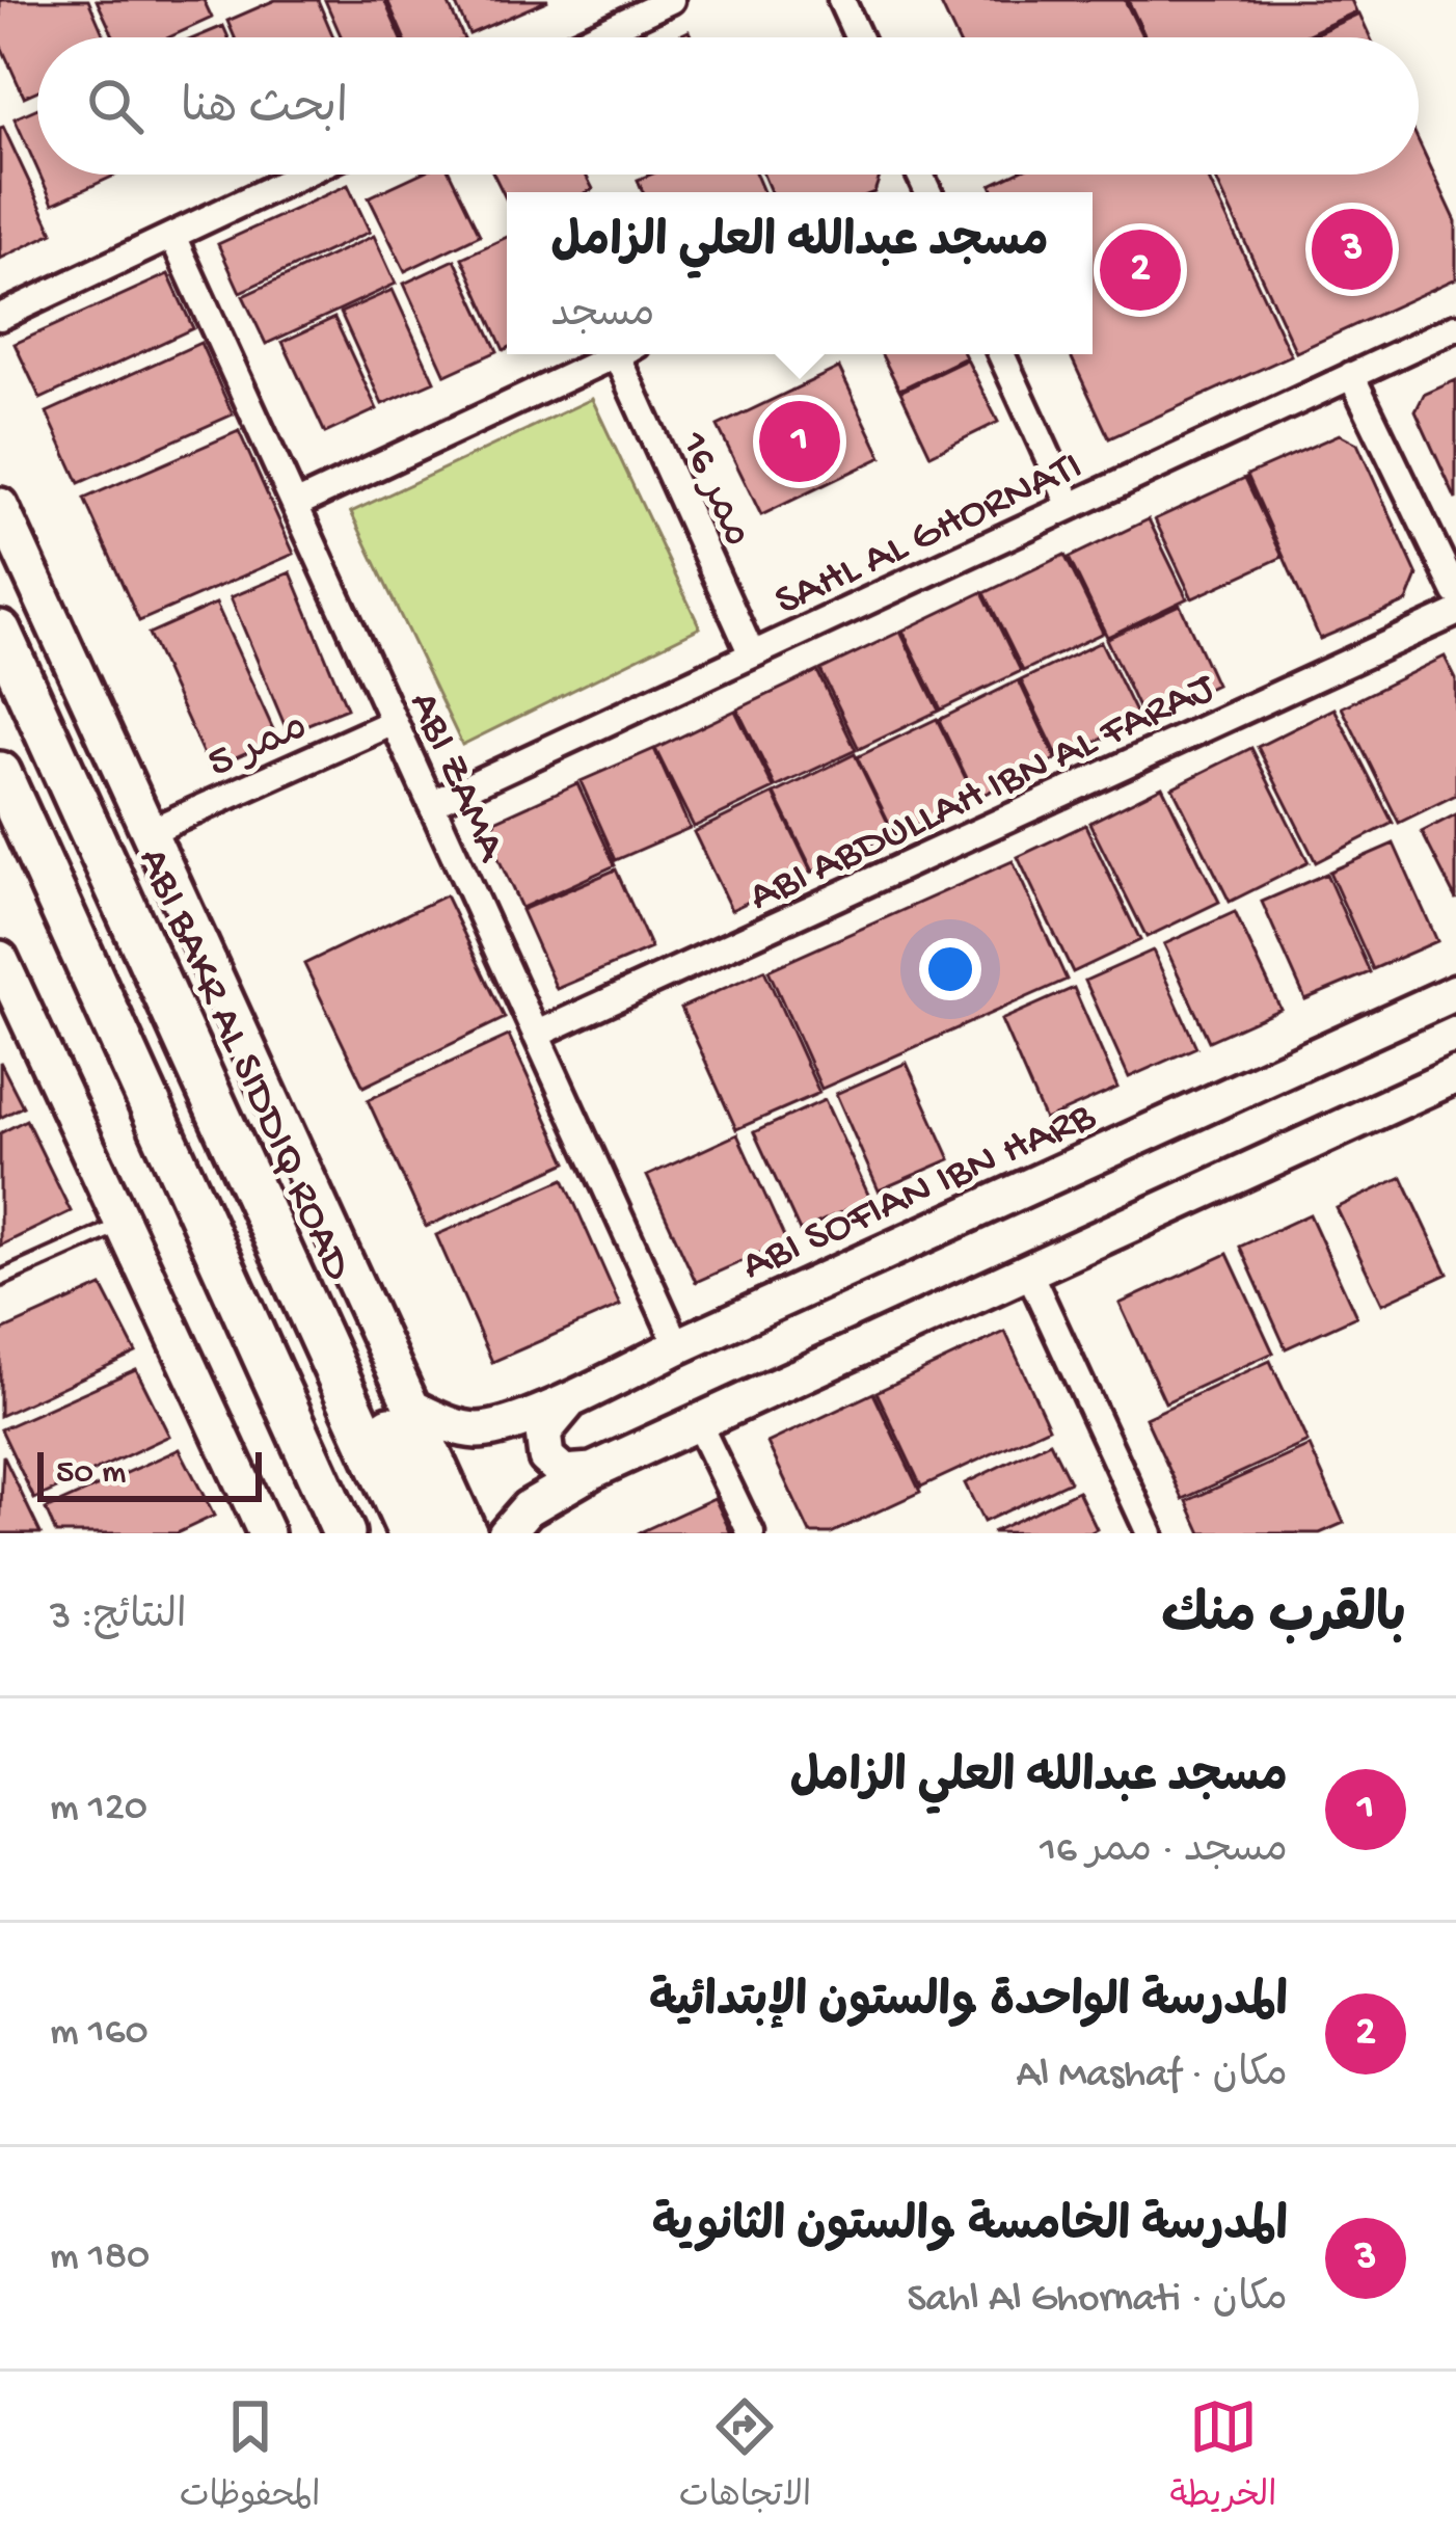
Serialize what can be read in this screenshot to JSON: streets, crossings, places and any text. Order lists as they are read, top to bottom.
{
  "streets": {
    "main road": ["ABI BAKR AL SIDDIQ ROAD"],
    "street": [
      "ممر 16",
      "SAHL AL GHORNATI",
      "ممر 5",
      "ABI ZAMA",
      "ABI ABDULLAH IBN AL FARAJ",
      "ABI SOFIAN IBN HARB"
    ]
  },
  "crossings": [
    ["ممر 16", "SAHL AL GHORNATI"],
    ["SAHL AL GHORNATI", "ABI ZAMA"],
    ["ممر 5", "ABI ZAMA"],
    ["ABI ZAMA", "ABI ABDULLAH IBN AL FARAJ"],
    ["ABI ZAMA", "ABI SOFIAN IBN HARB"]
  ],
  "scale_bar": "50 m",
  "page": {
    "search": "ابحث هنا",
    "popup": ["مسجد عبدالله العلي الزامل", "مسجد"],
    "pins": ["3", "2", "1"],
    "scale": "50 m",
    "heading": ["بالقرب منك", "النتائج: 3"],
    "list": [
      {
        "mark": "1",
        "name": "مسجد عبدالله العلي الزامل",
        "note": "مسجد · ممر 16",
        "value": "120 m"
      },
      {
        "mark": "2",
        "name": "المدرسة الواحدة والستون الإبتدائية",
        "note": "مكان · Al Mashaf",
        "value": "160 m"
      },
      {
        "mark": "3",
        "name": "المدرسة الخامسة والستون الثانوية",
        "note": "مكان · Sahl Al Ghornati",
        "value": "180 m"
      }
    ],
    "nav": ["الخريطة", "الاتجاهات", "المحفوظات"]
  }
}
